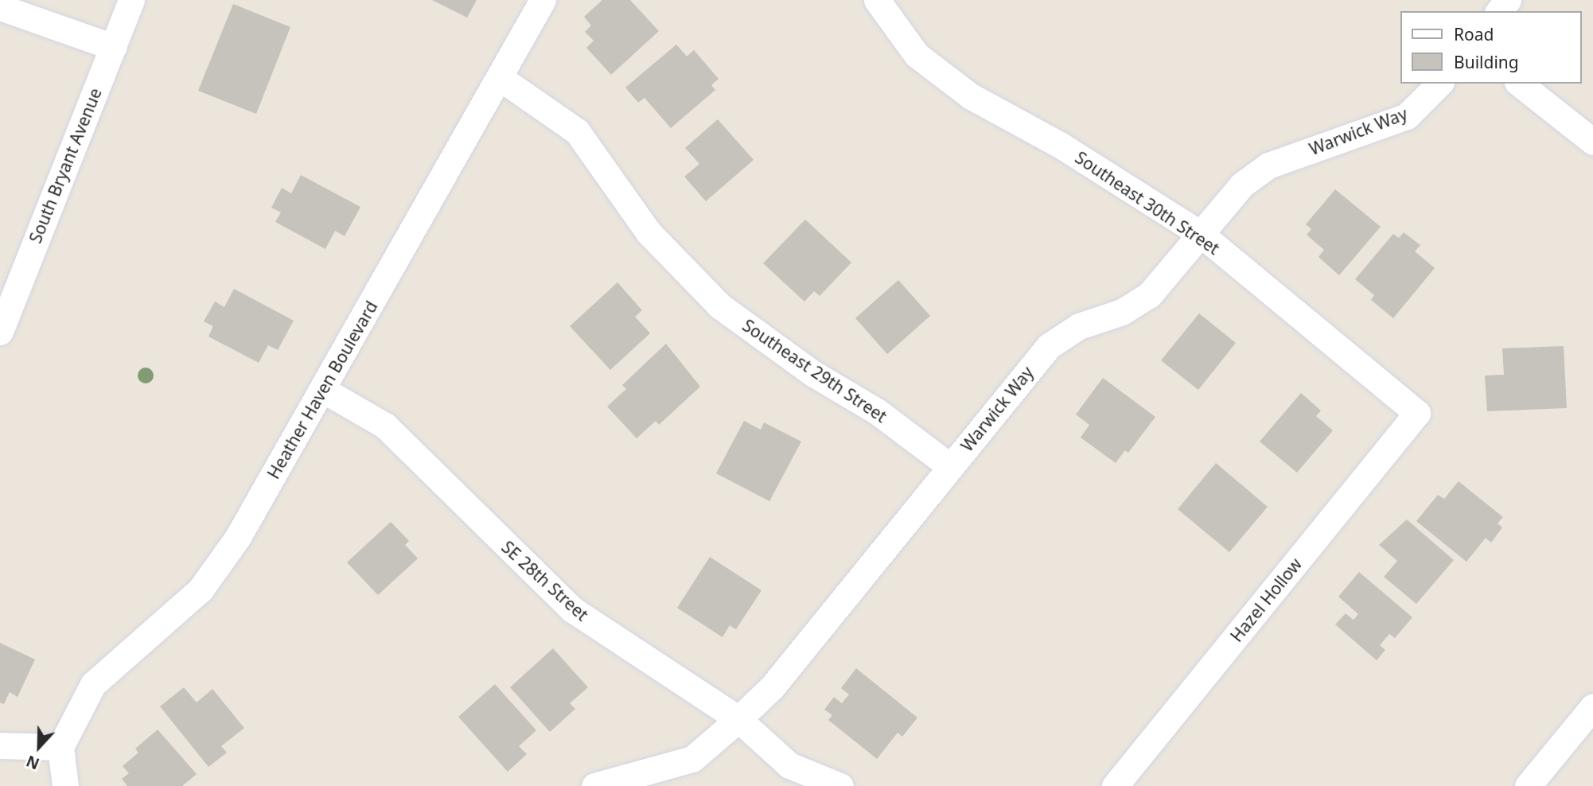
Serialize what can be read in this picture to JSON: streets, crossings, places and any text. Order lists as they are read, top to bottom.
{
  "streets": {
    "street": [
      "Warwick Way",
      "South Bryant Avenue",
      "Southeast 30th Street",
      "Southeast 29th Street",
      "Heather Haven Boulevard",
      "SE 28th Street",
      "Hazel Hollow"
    ]
  },
  "crossings": [
    ["Warwick Way", "Southeast 30th Street"],
    ["Warwick Way", "Southeast 29th Street"],
    ["Warwick Way", "SE 28th Street"],
    ["Southeast 30th Street", "Hazel Hollow"],
    ["Southeast 29th Street", "Heather Haven Boulevard"],
    ["Heather Haven Boulevard", "SE 28th Street"]
  ],
  "legend": ["Road", "Building"],
  "north": "bottom"
}
